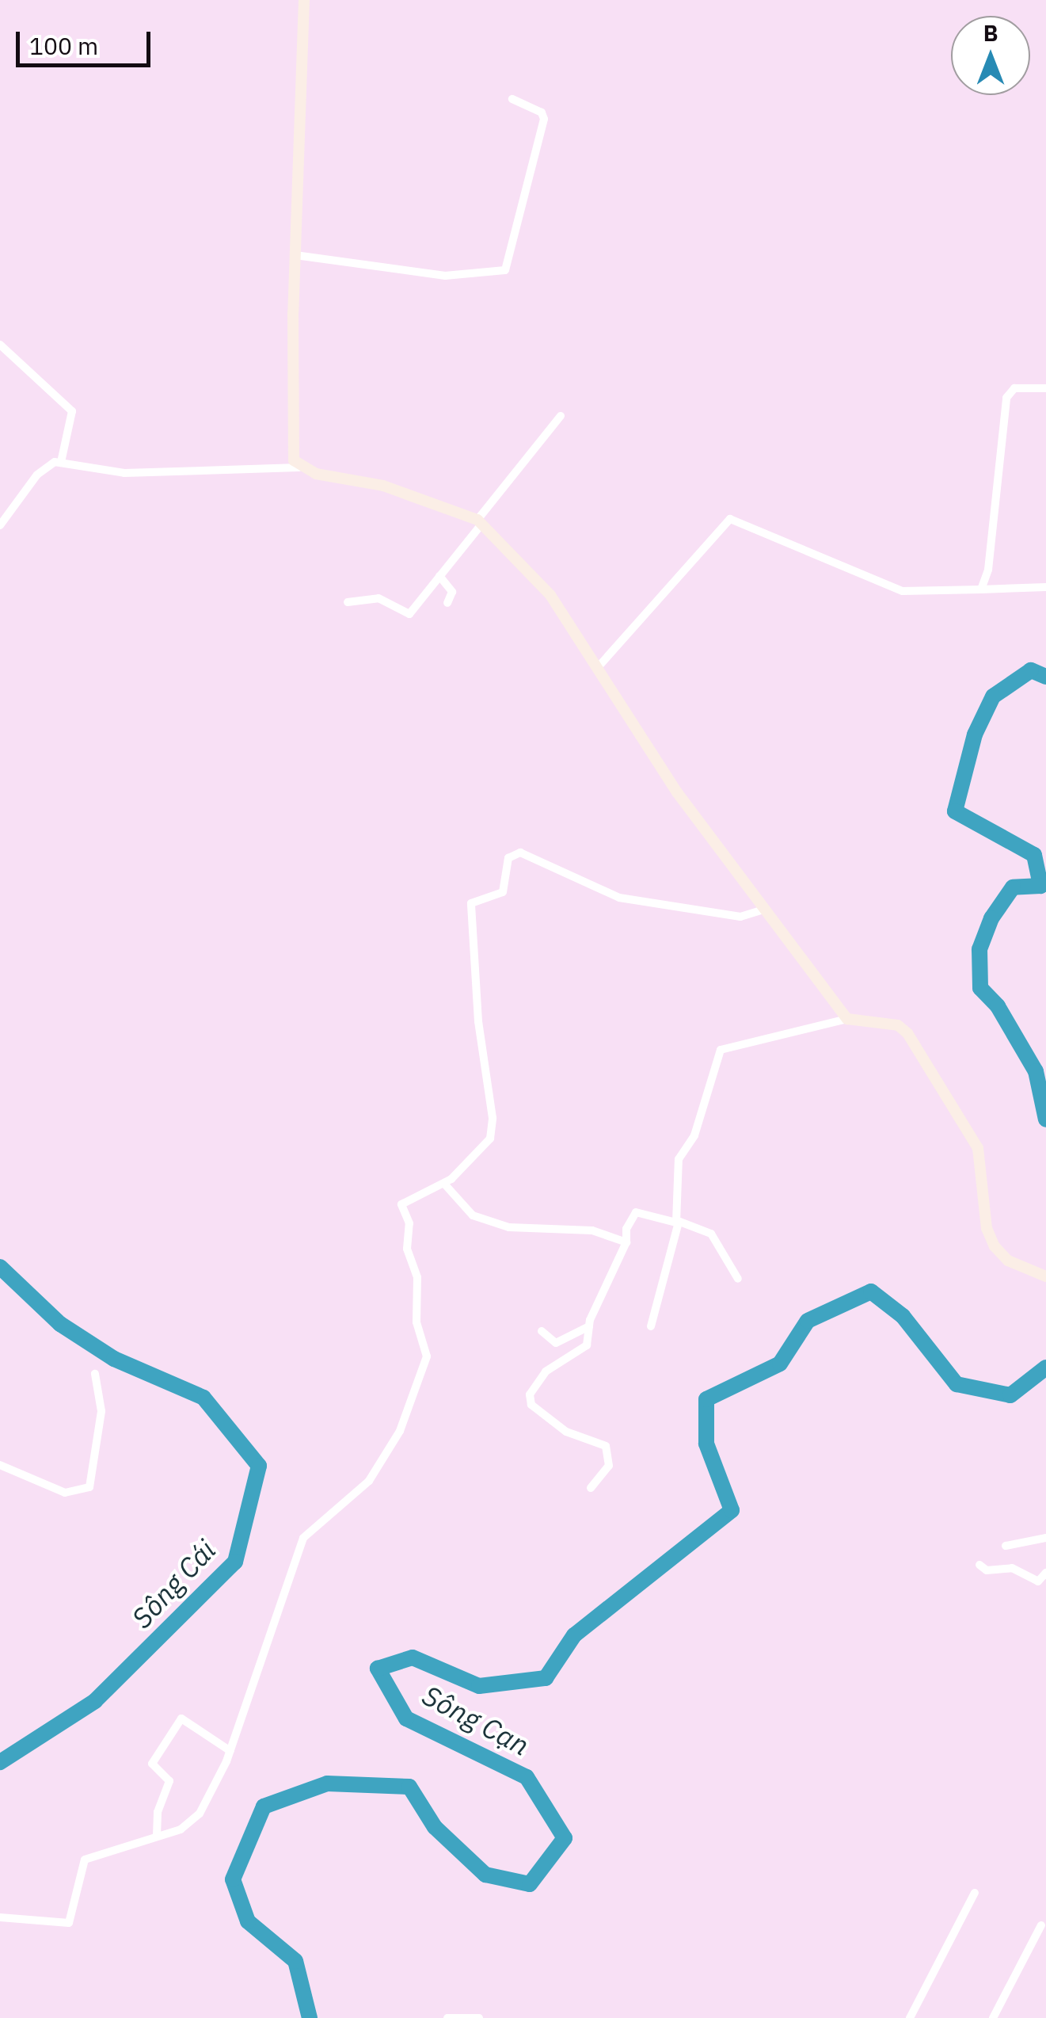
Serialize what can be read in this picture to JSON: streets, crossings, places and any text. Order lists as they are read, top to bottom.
{
  "water": ["Sông Cái", "Sông Cạn"],
  "scale_bar": "100 m",
  "north": "top"
}
